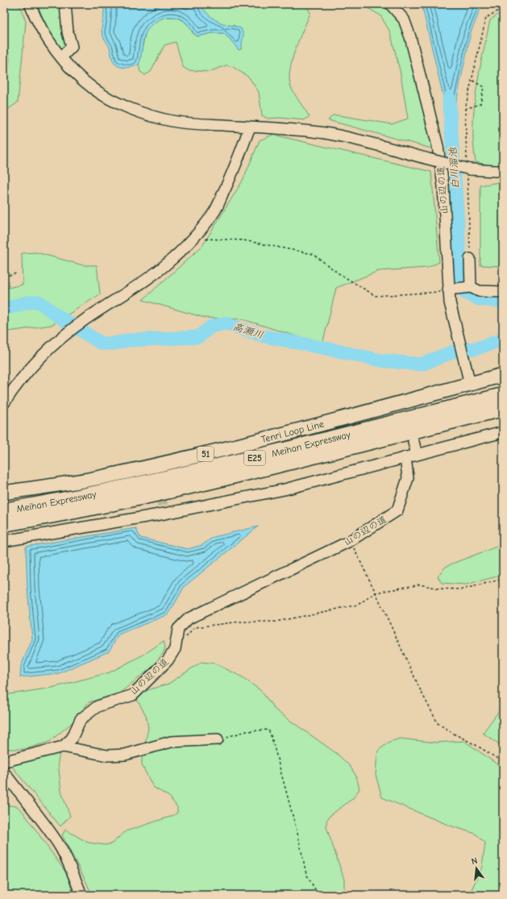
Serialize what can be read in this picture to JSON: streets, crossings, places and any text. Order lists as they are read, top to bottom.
{
  "streets": {
    "highway": ["Meihan Expressway", "E25"],
    "main road": ["Tenri Loop Line", "51"],
    "street": ["山の辺の道"]
  },
  "crossings": [
    ["山の辺の道", "Tenri Loop Line"]
  ],
  "water": ["白川溜池", "高瀬川"],
  "north": "top"
}
